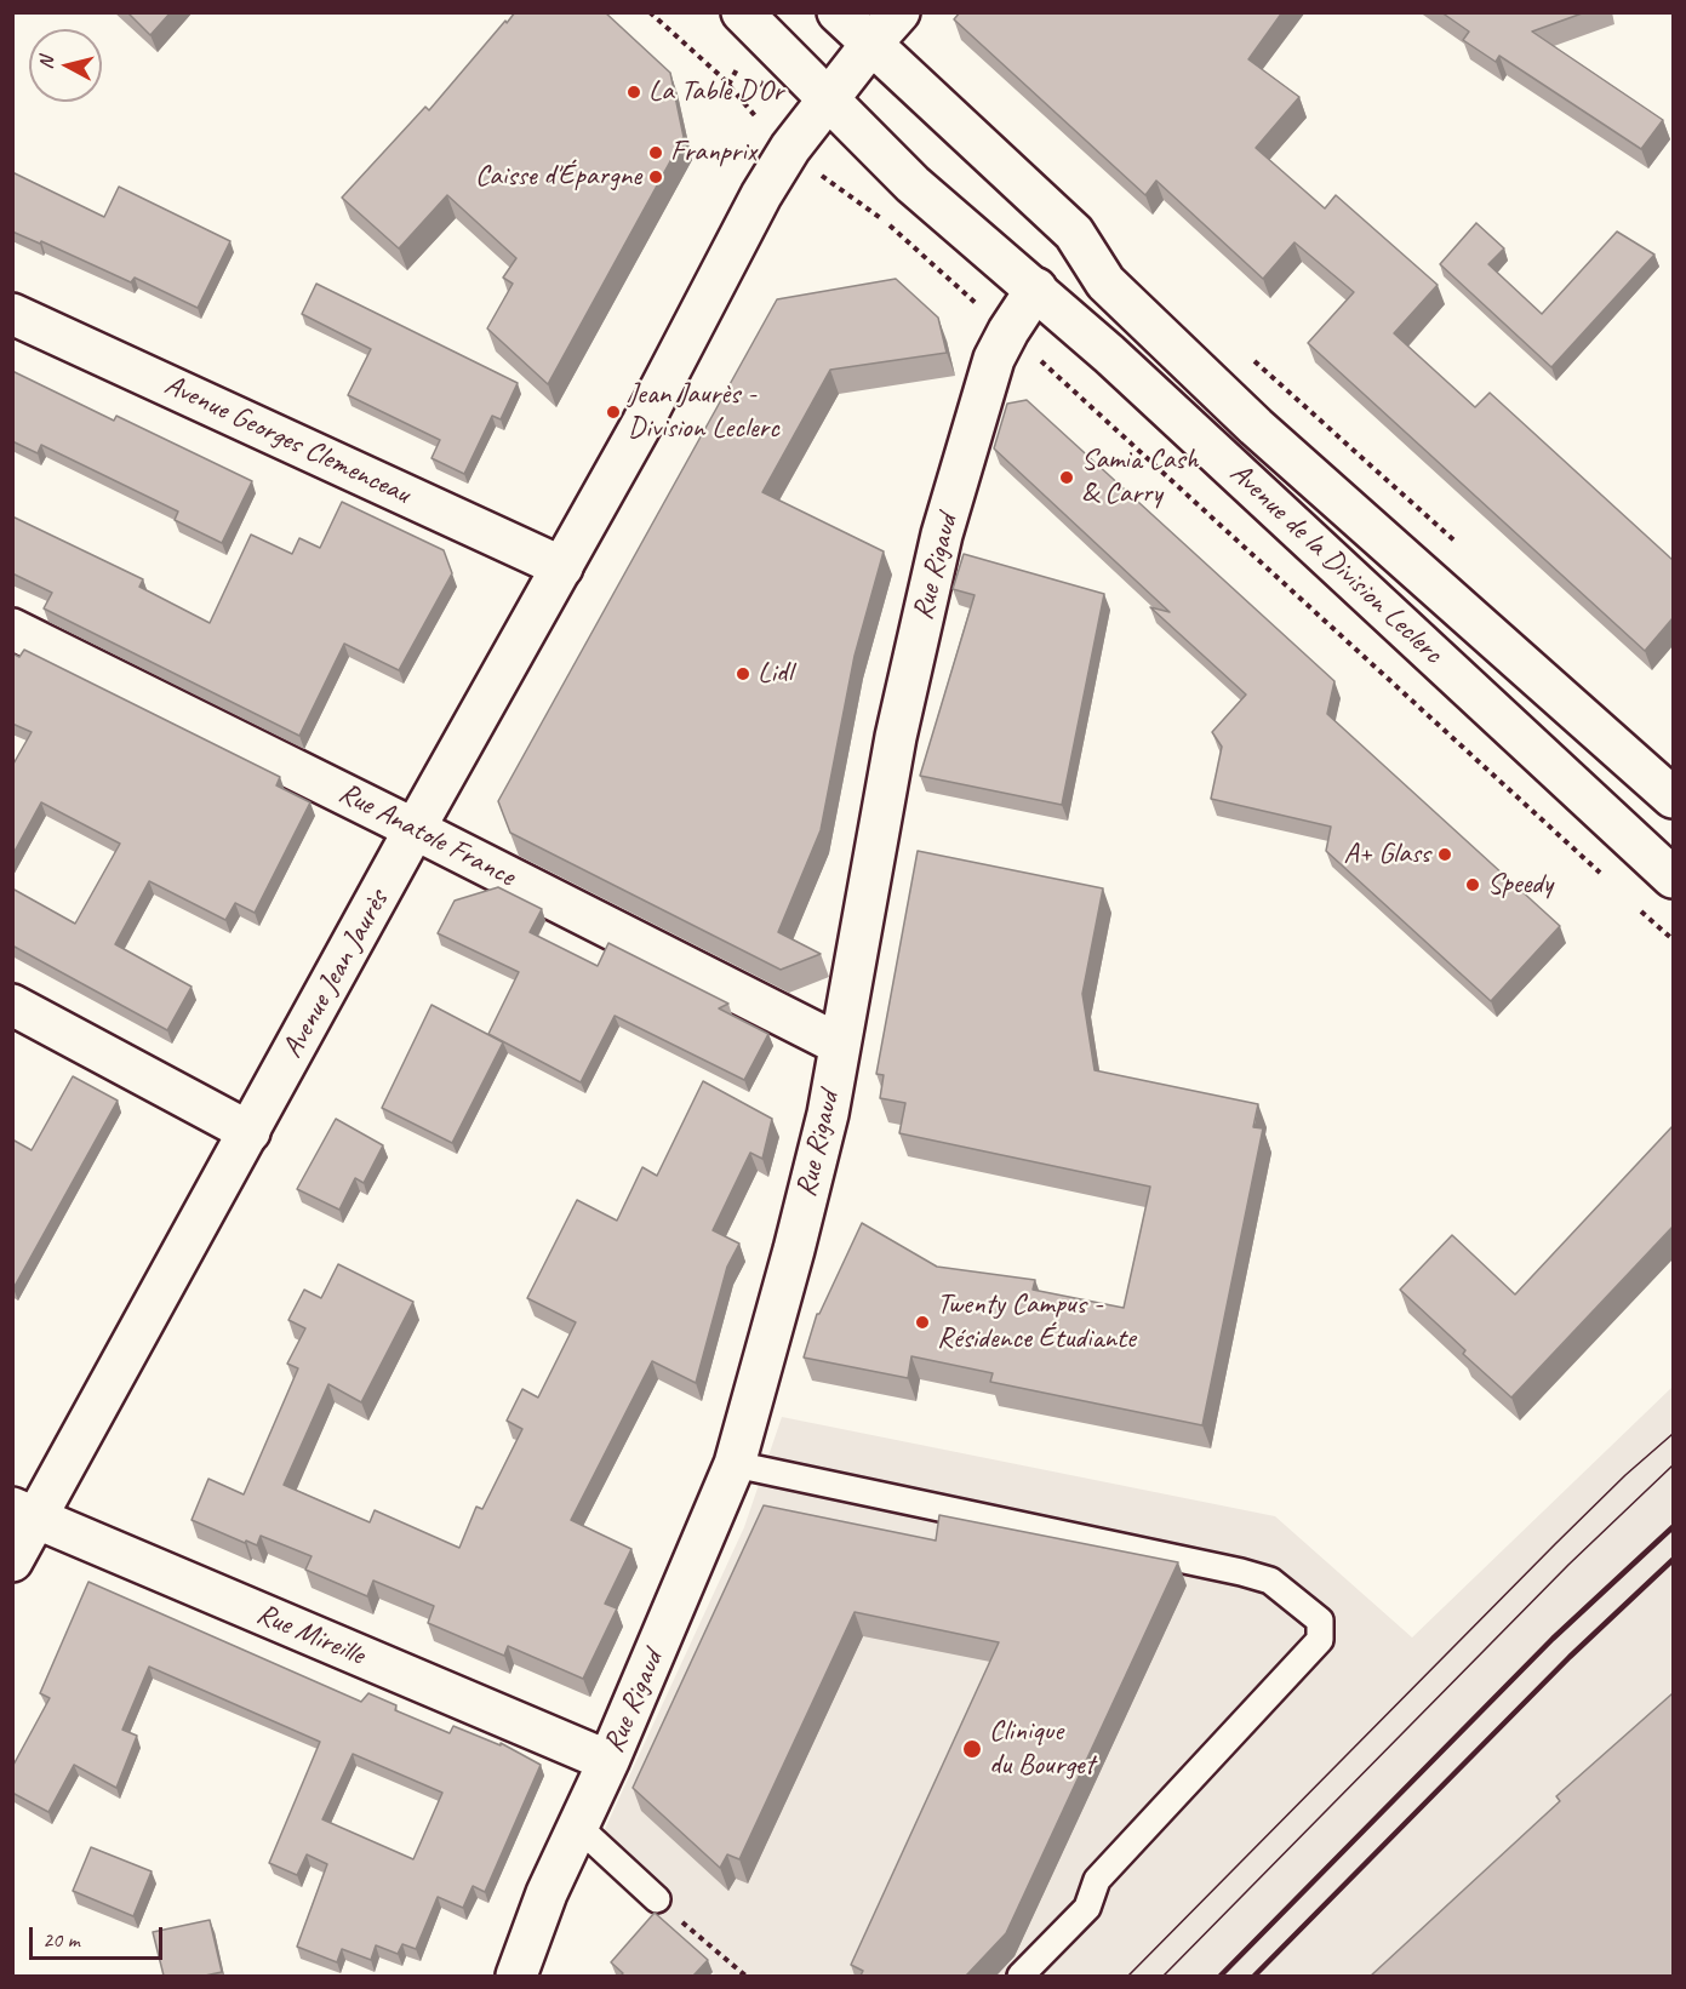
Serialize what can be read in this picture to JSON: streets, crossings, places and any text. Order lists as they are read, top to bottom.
{
  "streets": {
    "main road": [
      "Avenue Georges Clemenceau",
      "Avenue de la Division Leclerc",
      "Rue Rigaud",
      "Rue Anatole France",
      "Avenue Jean Jaurès",
      "Rue Mireille"
    ]
  },
  "crossings": [
    ["Avenue Georges Clemenceau", "Avenue Jean Jaurès"],
    ["Avenue de la Division Leclerc", "Rue Rigaud"],
    ["Avenue de la Division Leclerc", "Avenue Jean Jaurès"],
    ["Rue Rigaud", "Rue Anatole France"],
    ["Rue Rigaud", "Rue Mireille"],
    ["Rue Anatole France", "Avenue Jean Jaurès"],
    ["Avenue Jean Jaurès", "Rue Mireille"]
  ],
  "places": [
    "La Table D'Or",
    "Franprix",
    "Caisse d'Épargne",
    "Jean Jaurès - Division Leclerc",
    "Samia Cash & Carry",
    "Lidl",
    "A+ Glass",
    "Speedy",
    "Twenty Campus - Résidence Étudiante",
    "Clinique du Bourget"
  ],
  "scale_bar": "20 m",
  "north": "left"
}
